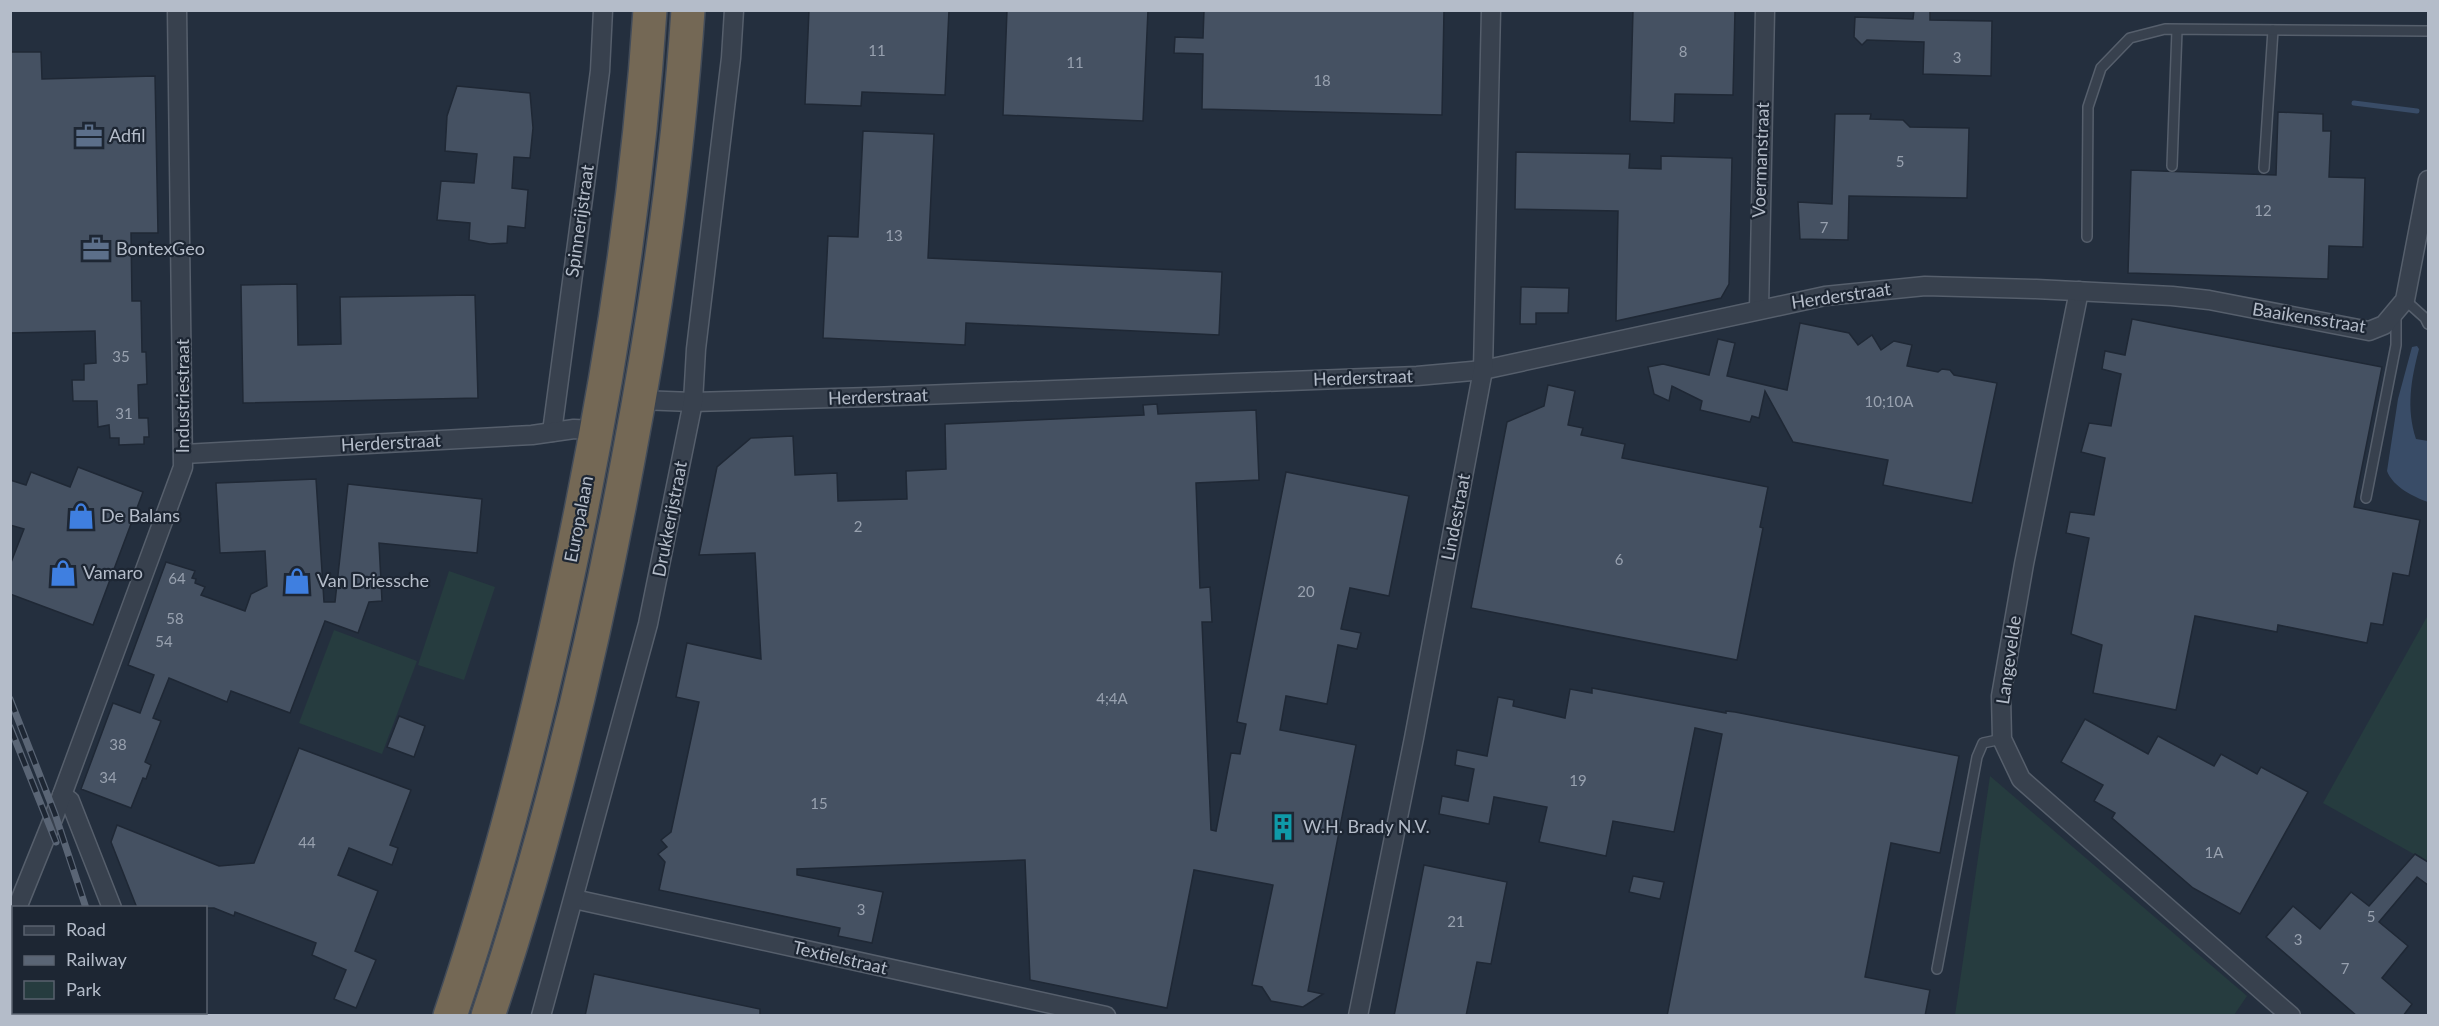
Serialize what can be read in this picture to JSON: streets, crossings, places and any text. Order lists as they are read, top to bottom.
{
  "streets": {
    "highway": ["Europalaan"],
    "street": [
      "Voermanstraat",
      "Spinnerijstraat",
      "Herderstraat",
      "Baaikensstraat",
      "Industriestraat",
      "Lindestraat",
      "Drukkerijstraat",
      "Langevelde",
      "Textielstraat"
    ]
  },
  "crossings": [
    ["Voermanstraat", "Herderstraat"],
    ["Spinnerijstraat", "Herderstraat"],
    ["Herderstraat", "Baaikensstraat"],
    ["Herderstraat", "Industriestraat"],
    ["Herderstraat", "Lindestraat"],
    ["Herderstraat", "Europalaan"],
    ["Herderstraat", "Drukkerijstraat"],
    ["Herderstraat", "Langevelde"],
    ["Baaikensstraat", "Langevelde"],
    ["Drukkerijstraat", "Textielstraat"]
  ],
  "places": {
    "office": ["Adfil", "BontexGeo"],
    "shop": ["De Balans", "Vamaro", "Van Driessche"],
    "building": ["W.H. Brady N.V."]
  },
  "house_numbers": [
    "11",
    "8",
    "3",
    "11",
    "18",
    "5",
    "12",
    "7",
    "13",
    "35",
    "10;10A",
    "31",
    "2",
    "6",
    "64",
    "20",
    "58",
    "54",
    "4;4A",
    "38",
    "34",
    "19",
    "15",
    "44",
    "1A",
    "3",
    "5",
    "21",
    "3",
    "7"
  ],
  "legend": ["Road", "Railway", "Park"]
}
